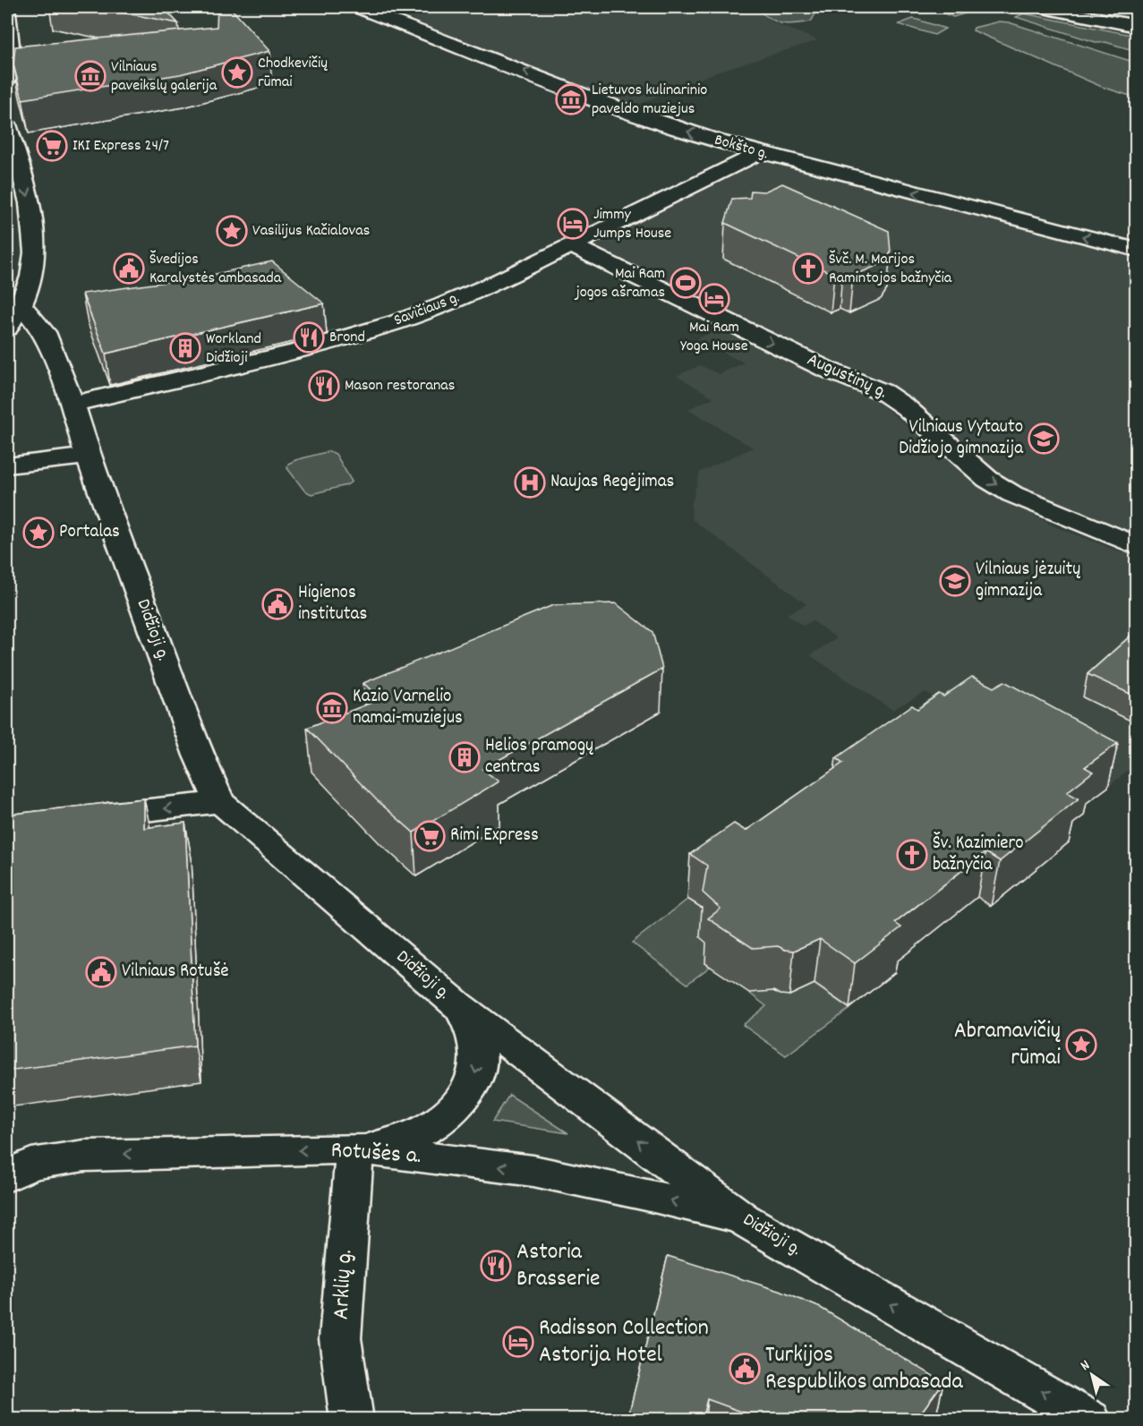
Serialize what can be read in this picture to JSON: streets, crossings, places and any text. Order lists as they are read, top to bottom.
{
  "streets": {
    "street": [
      "Bokšto g.",
      "Savičiaus g.",
      "Augustinų g.",
      "Didžioji g.",
      "Rotušės a.",
      "Arklių g."
    ]
  },
  "crossings": [
    ["Bokšto g.", "Savičiaus g."],
    ["Savičiaus g.", "Augustinų g."],
    ["Savičiaus g.", "Didžioji g."],
    ["Didžioji g.", "Rotušės a."],
    ["Rotušės a.", "Arklių g."]
  ],
  "one_way": [
    "Bokšto g.",
    "Augustinų g.",
    "Didžioji g.",
    "Rotušės a."
  ],
  "places": {
    "place": [
      "Chodkevičių rūmai",
      "Vasilijus Kačialovas",
      "Portalas",
      "Abramavičių rūmai"
    ],
    "museum": ["Vilniaus paveikslų galerija", "Lietuvos kulinarinio paveldo muziejus", "Kazio Varnelio namai-muziejus"],
    "supermarket": ["IKI Express 24/7", "Rimi Express"],
    "hotel": ["Jimmy Jumps House", "Mai Ram Yoga House", "Radisson Collection Astorija Hotel"],
    "public building": [
      "Švedijos Karalystės ambasada",
      "Higienos institutas",
      "Vilniaus Rotušė",
      "Turkijos Respublikos ambasada"
    ],
    "church": ["Švč. M. Marijos Ramintojos bažnyčia", "Šv. Kazimiero bažnyčia"],
    "sports": ["Mai Ram jogos ašramas"],
    "restaurant": ["Brond", "Mason restoranas", "Astoria Brasserie"],
    "building": ["Workland Didžioji", "Helios pramogų centras"],
    "school or university": ["Vilniaus Vytauto Didžiojo gimnazija", "Vilniaus jėzuitų gimnazija"],
    "hospital": ["Naujas Regėjimas"]
  },
  "north": "top left"
}
